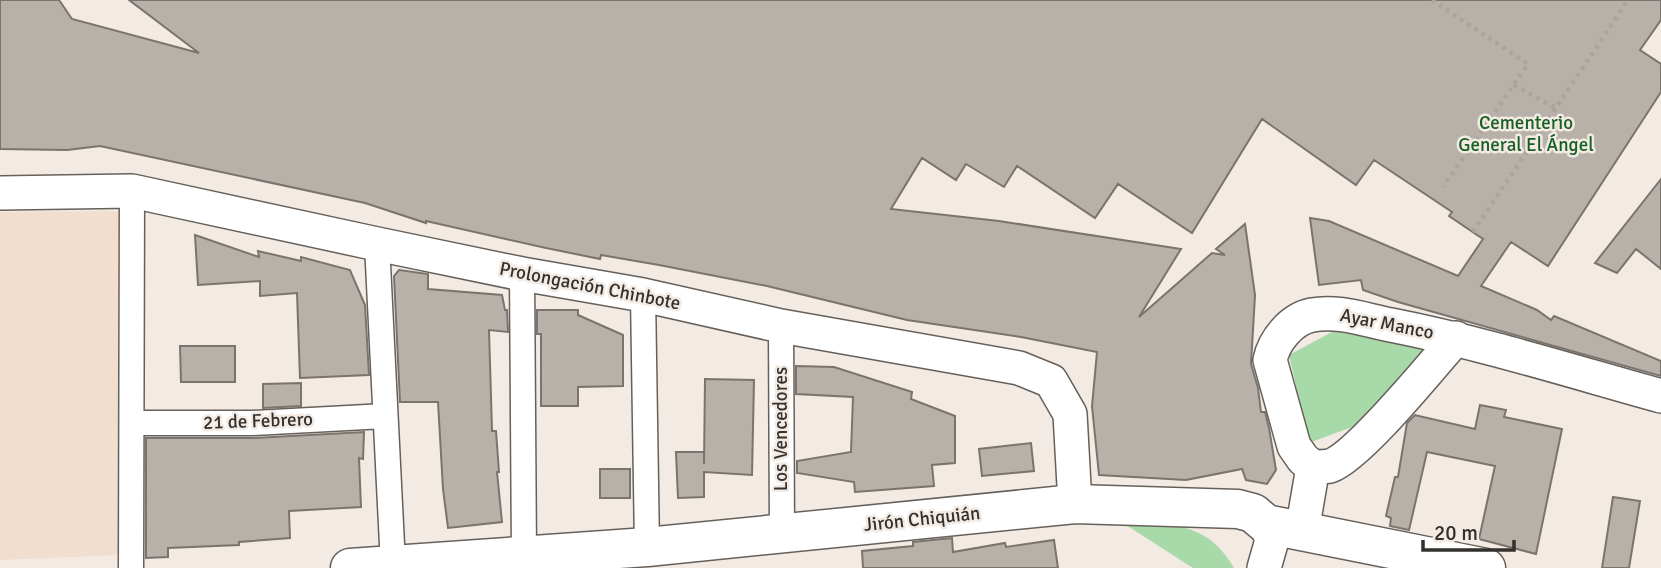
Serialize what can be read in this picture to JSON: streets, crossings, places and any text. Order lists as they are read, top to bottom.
{
  "streets": {
    "street": [
      "Prolongación Chinbote",
      "Ayar Manco",
      "21 de Febrero",
      "Los Vencedores",
      "Jirón Chiquián"
    ]
  },
  "crossings": [
    ["Prolongación Chinbote", "Los Vencedores"],
    ["Prolongación Chinbote", "Jirón Chiquián"],
    ["Los Vencedores", "Jirón Chiquián"]
  ],
  "parks": ["Cementerio General El Ángel"],
  "scale_bar": "20 m"
}
